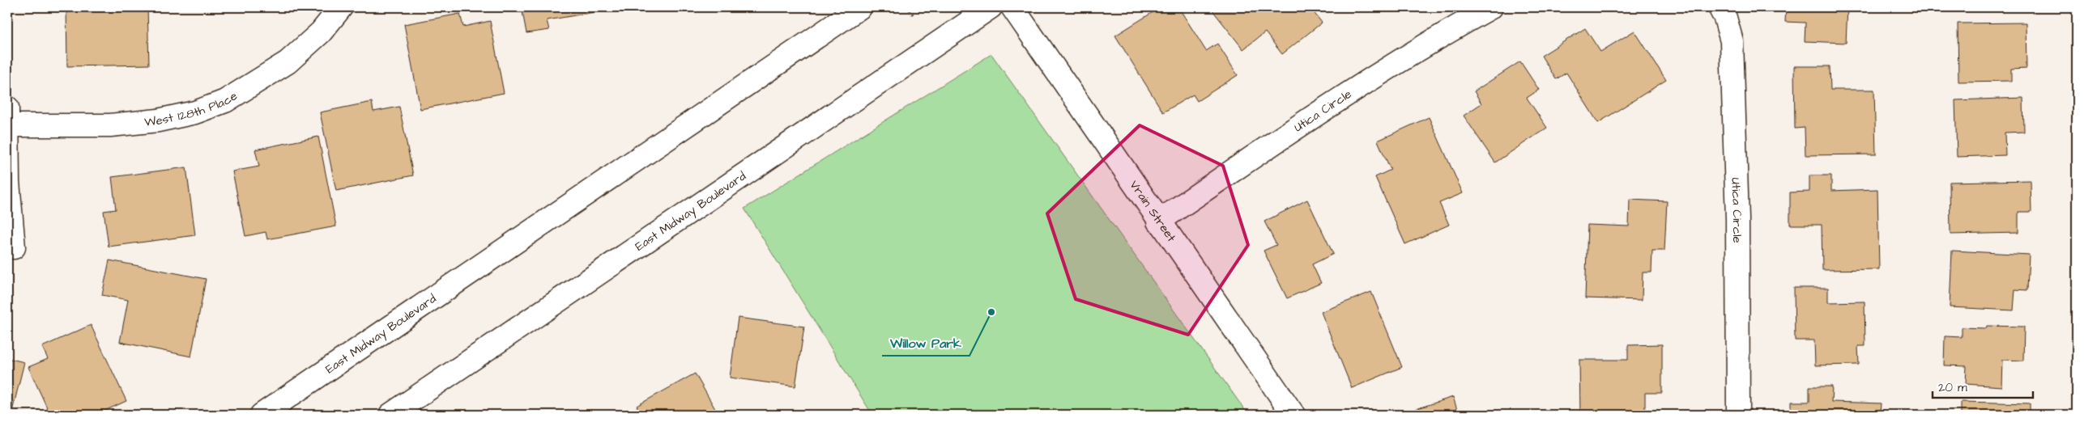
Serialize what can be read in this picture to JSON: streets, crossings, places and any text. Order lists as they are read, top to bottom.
{
  "streets": {
    "street": [
      "West 128th Place",
      "Utica Circle",
      "East Midway Boulevard",
      "Vrain Street"
    ]
  },
  "crossings": [
    ["Utica Circle", "Vrain Street"]
  ],
  "places": ["Willow Park"],
  "scale_bar": "20 m"
}
